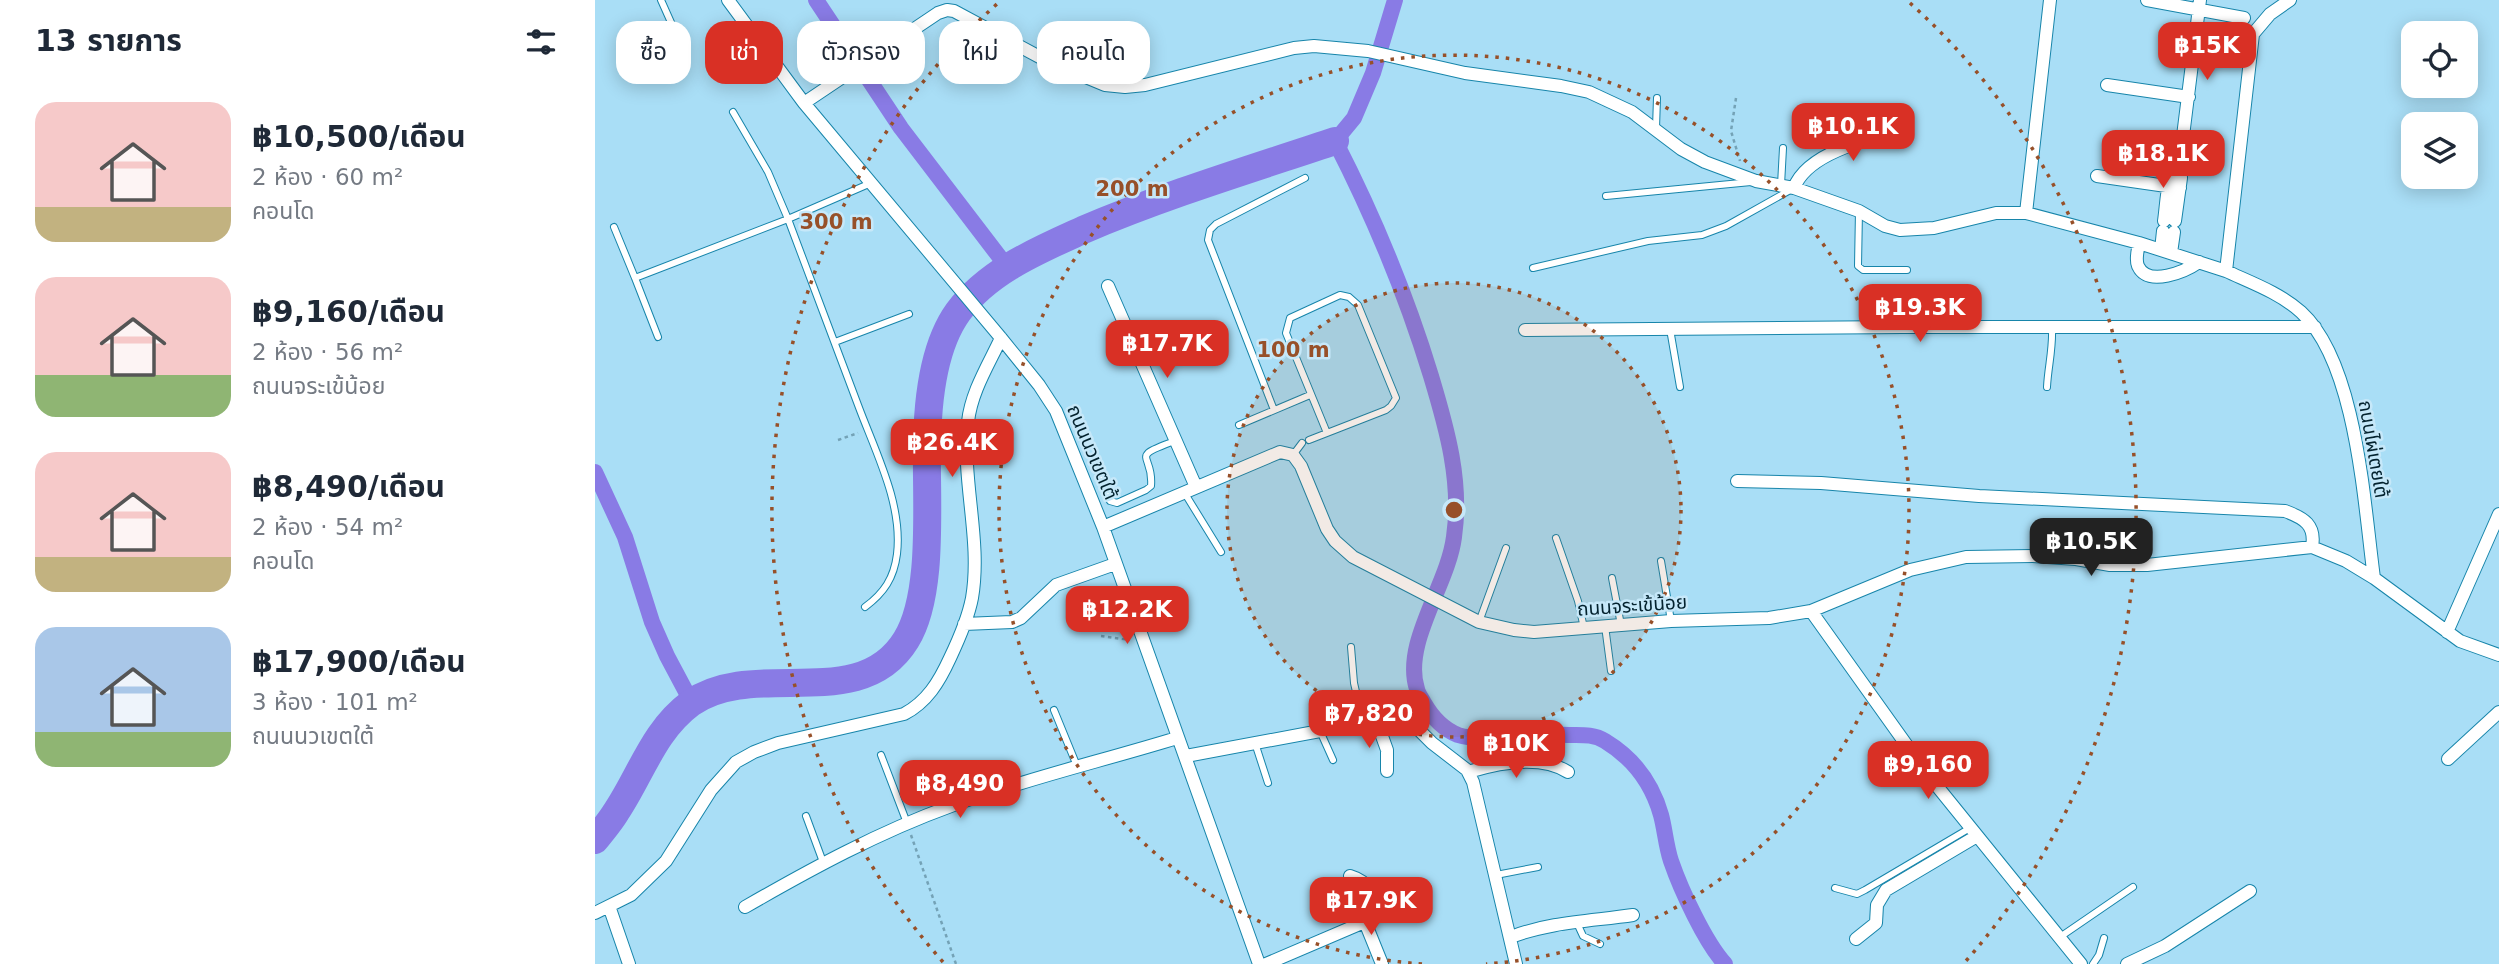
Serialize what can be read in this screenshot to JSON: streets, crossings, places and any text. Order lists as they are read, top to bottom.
{
  "streets": {
    "street": ["ถนนไผ่เตยใต้", "ถนนนวเขตใต้", "ถนนจระเข้น้อย"]
  },
  "page": {
    "heading": "13 รายการ",
    "chip": [
      "ซื้อ",
      "เช่า",
      "ตัวกรอง",
      "ใหม่",
      "คอนโด"
    ],
    "price": [
      "฿15K",
      "฿10.1K",
      "฿18.1K",
      "฿19.3K",
      "฿17.7K",
      "฿26.4K",
      "฿10.5K",
      "฿12.2K",
      "฿7,820",
      "฿10K",
      "฿9,160",
      "฿8,490",
      "฿17.9K"
    ],
    "list": [
      {
        "name": "฿10,500/เดือน",
        "note": "2 ห้อง · 60 m² · คอนโด"
      },
      {
        "name": "฿9,160/เดือน",
        "note": "2 ห้อง · 56 m² · ถนนจระเข้น้อย"
      },
      {
        "name": "฿8,490/เดือน",
        "note": "2 ห้อง · 54 m² · คอนโด"
      },
      {
        "name": "฿17,900/เดือน",
        "note": "3 ห้อง · 101 m² · ถนนนวเขตใต้"
      }
    ]
  },
  "rings": ["200 m", "300 m", "100 m"]
}
